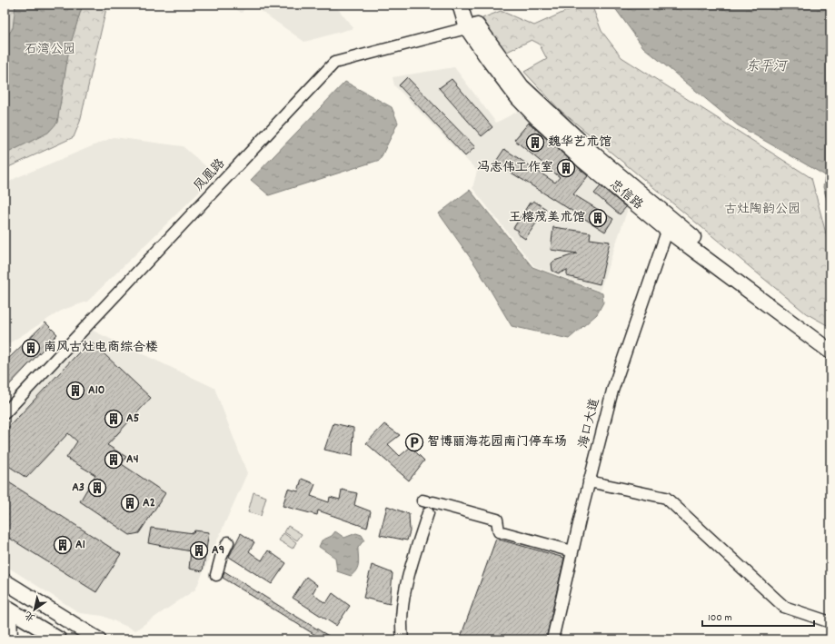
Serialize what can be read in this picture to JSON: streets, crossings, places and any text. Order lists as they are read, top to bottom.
{
  "streets": {
    "main road": ["忠信路"],
    "street": ["凤凰路", "海口大道"]
  },
  "crossings": [
    ["凤凰路", "忠信路"],
    ["忠信路", "海口大道"]
  ],
  "water": ["东平河"],
  "parks": ["石湾公园", "古灶陶韵公园"],
  "places": {
    "building": [
      "魏华艺术馆",
      "冯志伟工作室",
      "王榕茂美术馆",
      "南风古灶电商综合楼",
      "A10",
      "A5",
      "A4",
      "A3",
      "A2",
      "A1",
      "A9"
    ],
    "parking": ["智博丽海花园南门停车场"]
  },
  "scale_bar": "100 m",
  "north": "bottom left"
}
